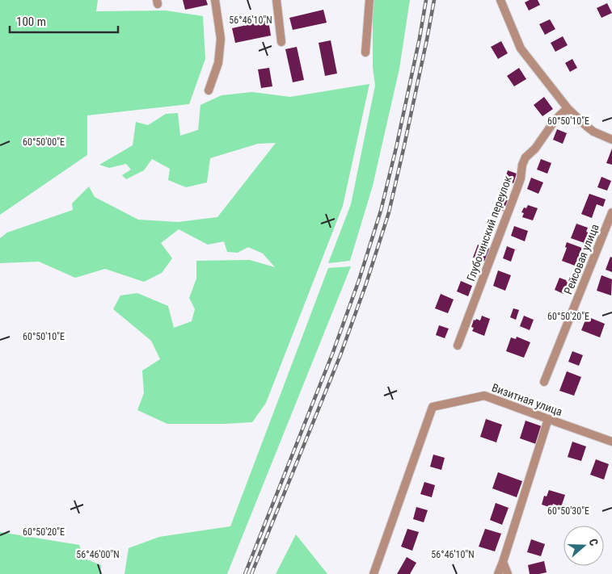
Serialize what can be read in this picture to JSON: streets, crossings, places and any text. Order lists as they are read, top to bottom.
{
  "streets": {
    "street": ["Глубочинский переулок", "Рейсовая улица", "Визитная улица"]
  },
  "scale_bar": "100 m",
  "north": "right",
  "coordinates": [
    "56°46'10\"N",
    "60°50'10\"E",
    "60°50'00\"E",
    "60°50'20\"E",
    "60°50'30\"E",
    "56°46'00\"N"
  ]
}
